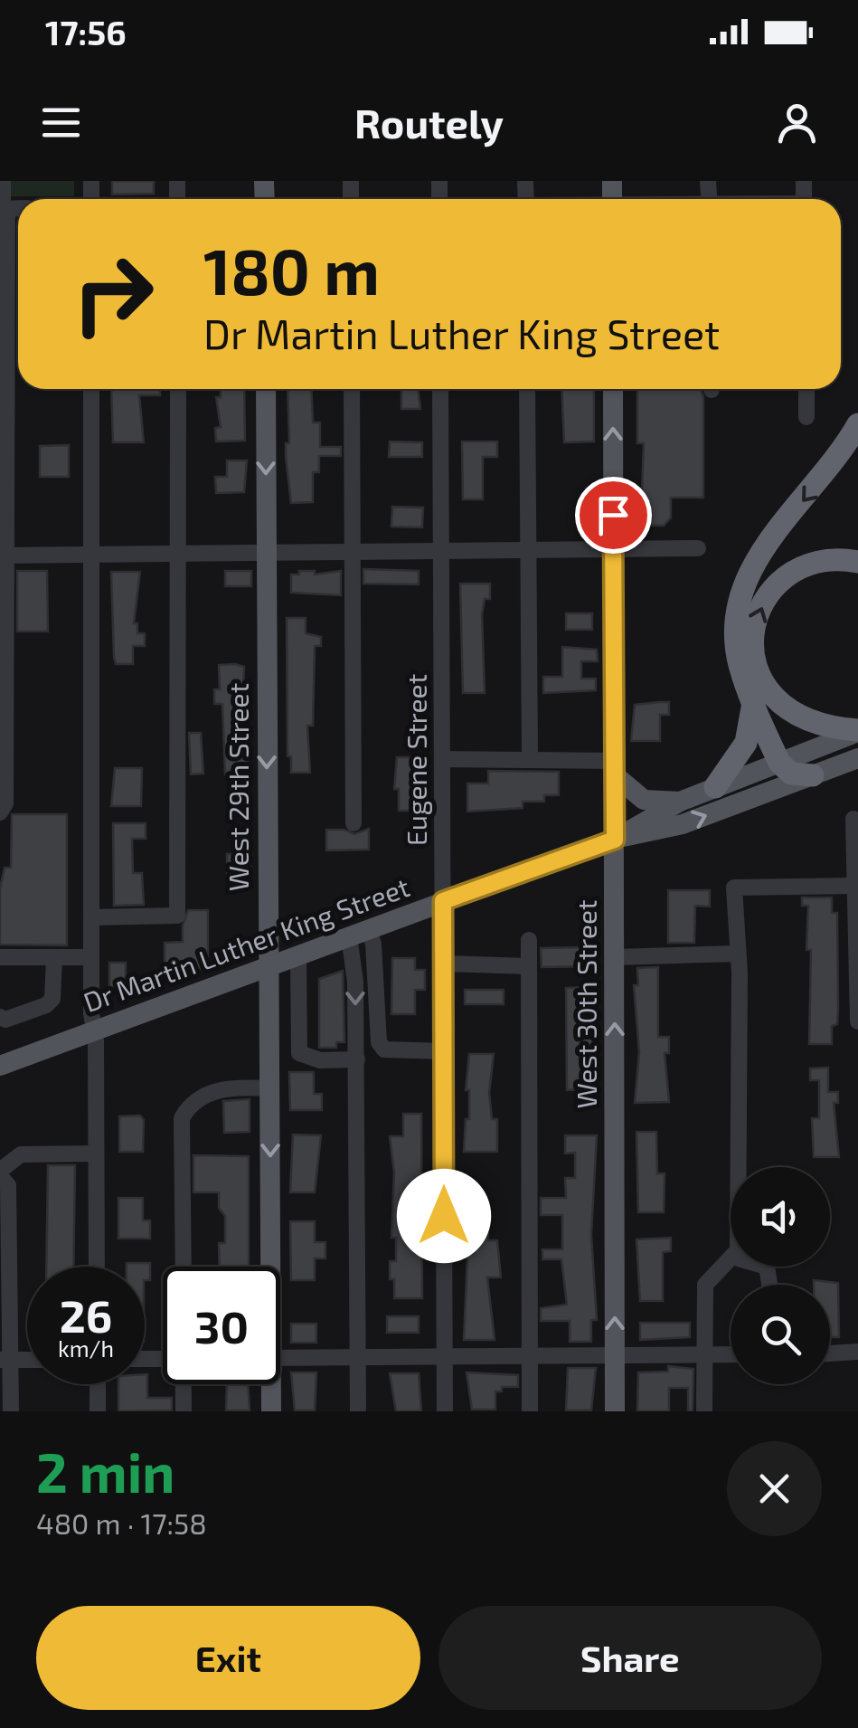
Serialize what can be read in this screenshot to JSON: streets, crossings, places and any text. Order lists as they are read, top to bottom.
{
  "streets": {
    "main road": ["West 29th Street", "Dr Martin Luther King Street", "West 30th Street"],
    "street": ["Eugene Street"]
  },
  "crossings": [
    ["Eugene Street", "Dr Martin Luther King Street"],
    ["West 29th Street", "Dr Martin Luther King Street"],
    ["Dr Martin Luther King Street", "West 30th Street"]
  ],
  "one_way": ["West 29th Street", "West 30th Street"],
  "page": {
    "status": "17:56",
    "header": "Routely",
    "turn": ["180 m", "Dr Martin Luther King Street"],
    "speed": "26 km/h",
    "limit": "30",
    "heading": ["2 min", "480 m · 17:58"],
    "buttons": ["Exit", "Share"]
  }
}
